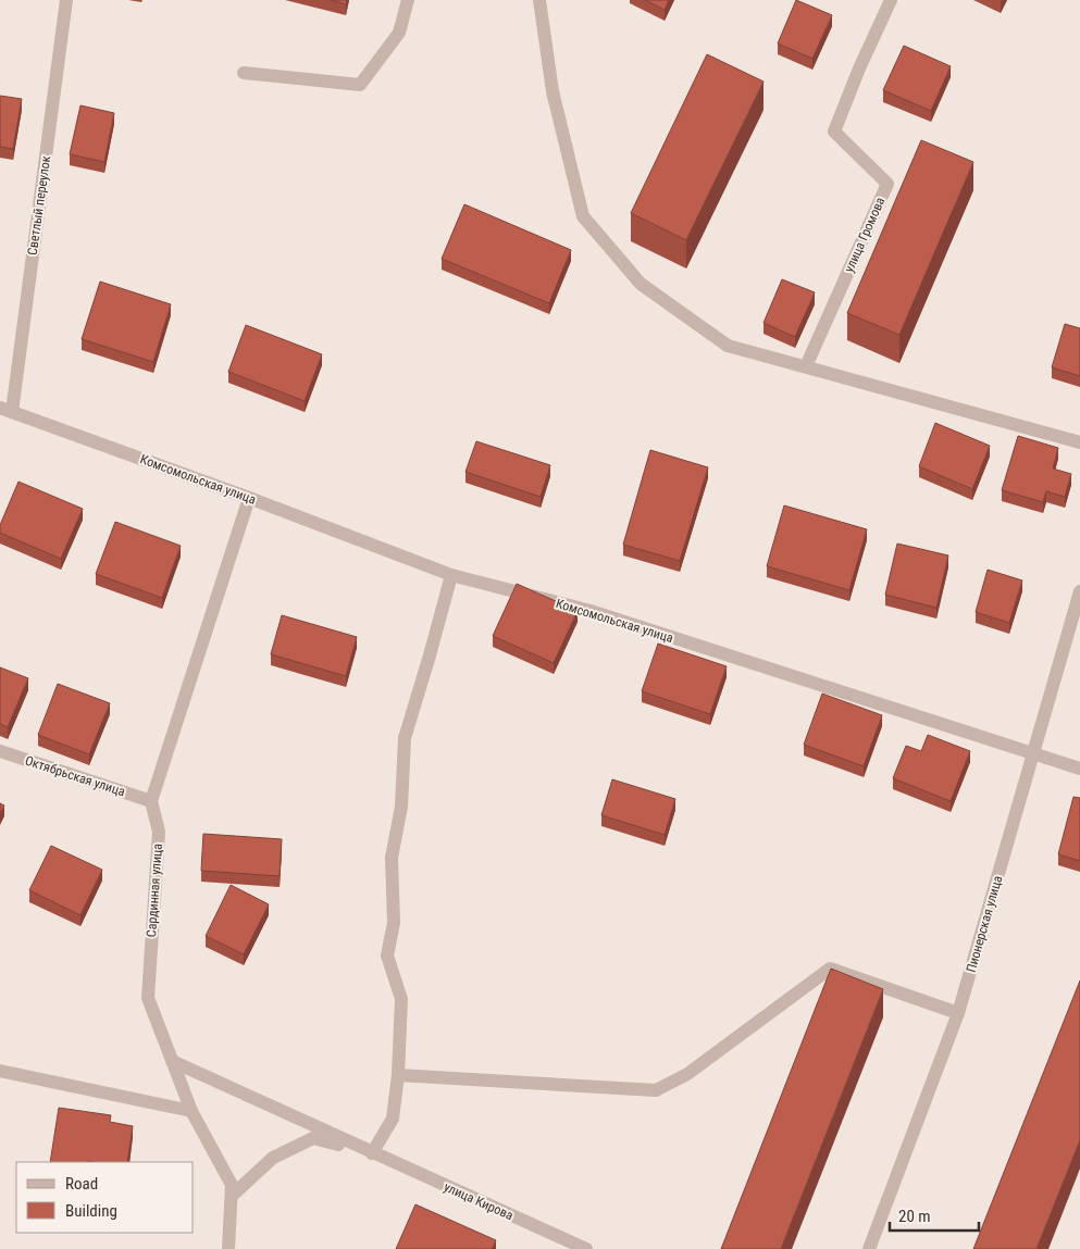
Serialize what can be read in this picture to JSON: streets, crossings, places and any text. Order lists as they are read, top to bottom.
{
  "streets": {
    "street": [
      "Светлый переулок",
      "улица Громова",
      "Комсомольская улица",
      "Октябрьская улица",
      "Сардинная улица",
      "Пионерская улица",
      "улица Кирова"
    ]
  },
  "crossings": [
    ["Светлый переулок", "Комсомольская улица"],
    ["Комсомольская улица", "Пионерская улица"],
    ["Октябрьская улица", "Сардинная улица"]
  ],
  "legend": ["Road", "Building"],
  "scale_bar": "20 m"
}
